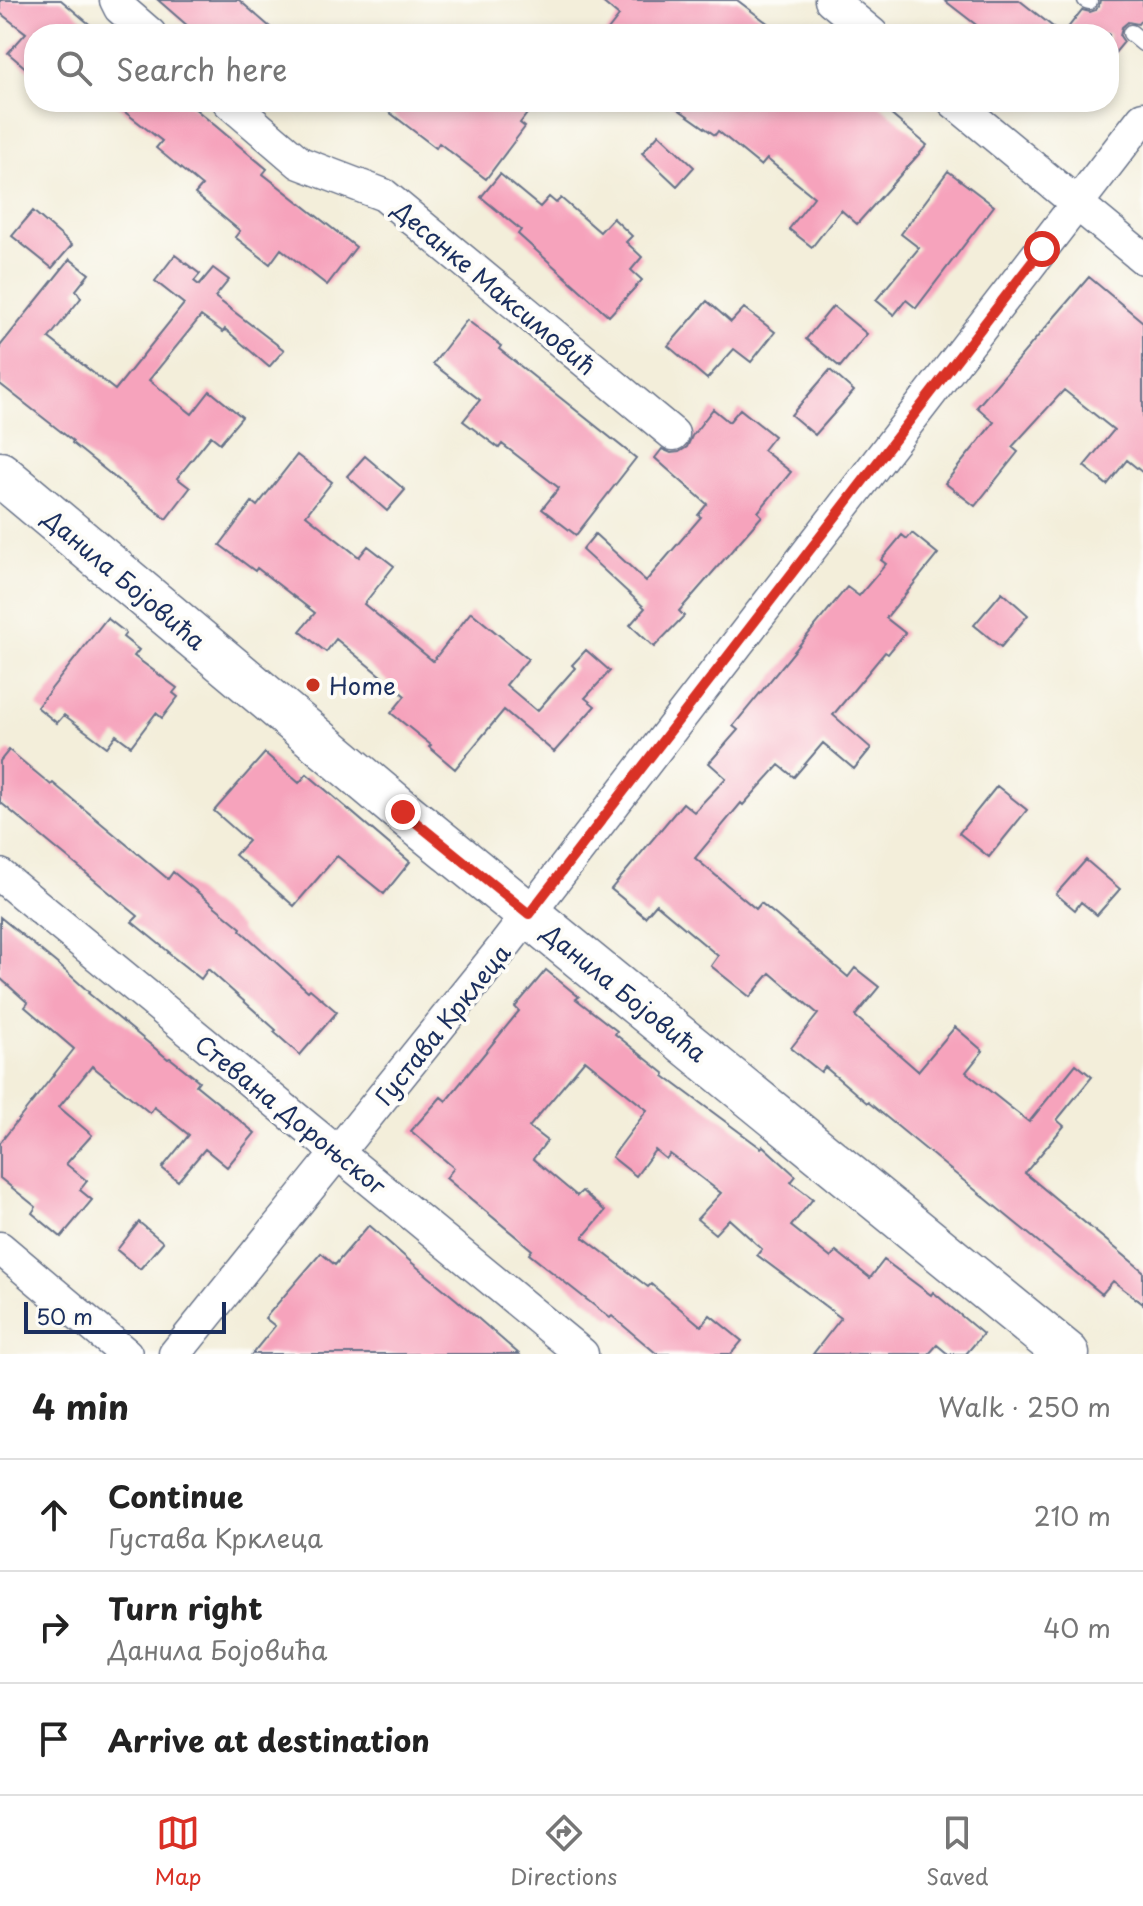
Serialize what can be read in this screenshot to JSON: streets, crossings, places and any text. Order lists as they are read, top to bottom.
{
  "streets": {
    "main road": ["Данила Бојовића"],
    "street": ["Десанке Максимовић", "Густава Крклеца", "Стевана Дороњског"]
  },
  "crossings": [
    ["Данила Бојовића", "Густава Крклеца"],
    ["Густава Крклеца", "Стевана Дороњског"]
  ],
  "places": ["Home"],
  "scale_bar": "50 m",
  "page": {
    "search": "Search here",
    "scale": "50 m",
    "heading": ["4 min", "Walk · 250 m"],
    "list": [
      ["Continue", "Густава Крклеца", "210 m"],
      ["Turn right", "Данила Бојовића", "40 m"],
      "Arrive at destination"
    ],
    "nav": ["Map", "Directions", "Saved"]
  }
}
